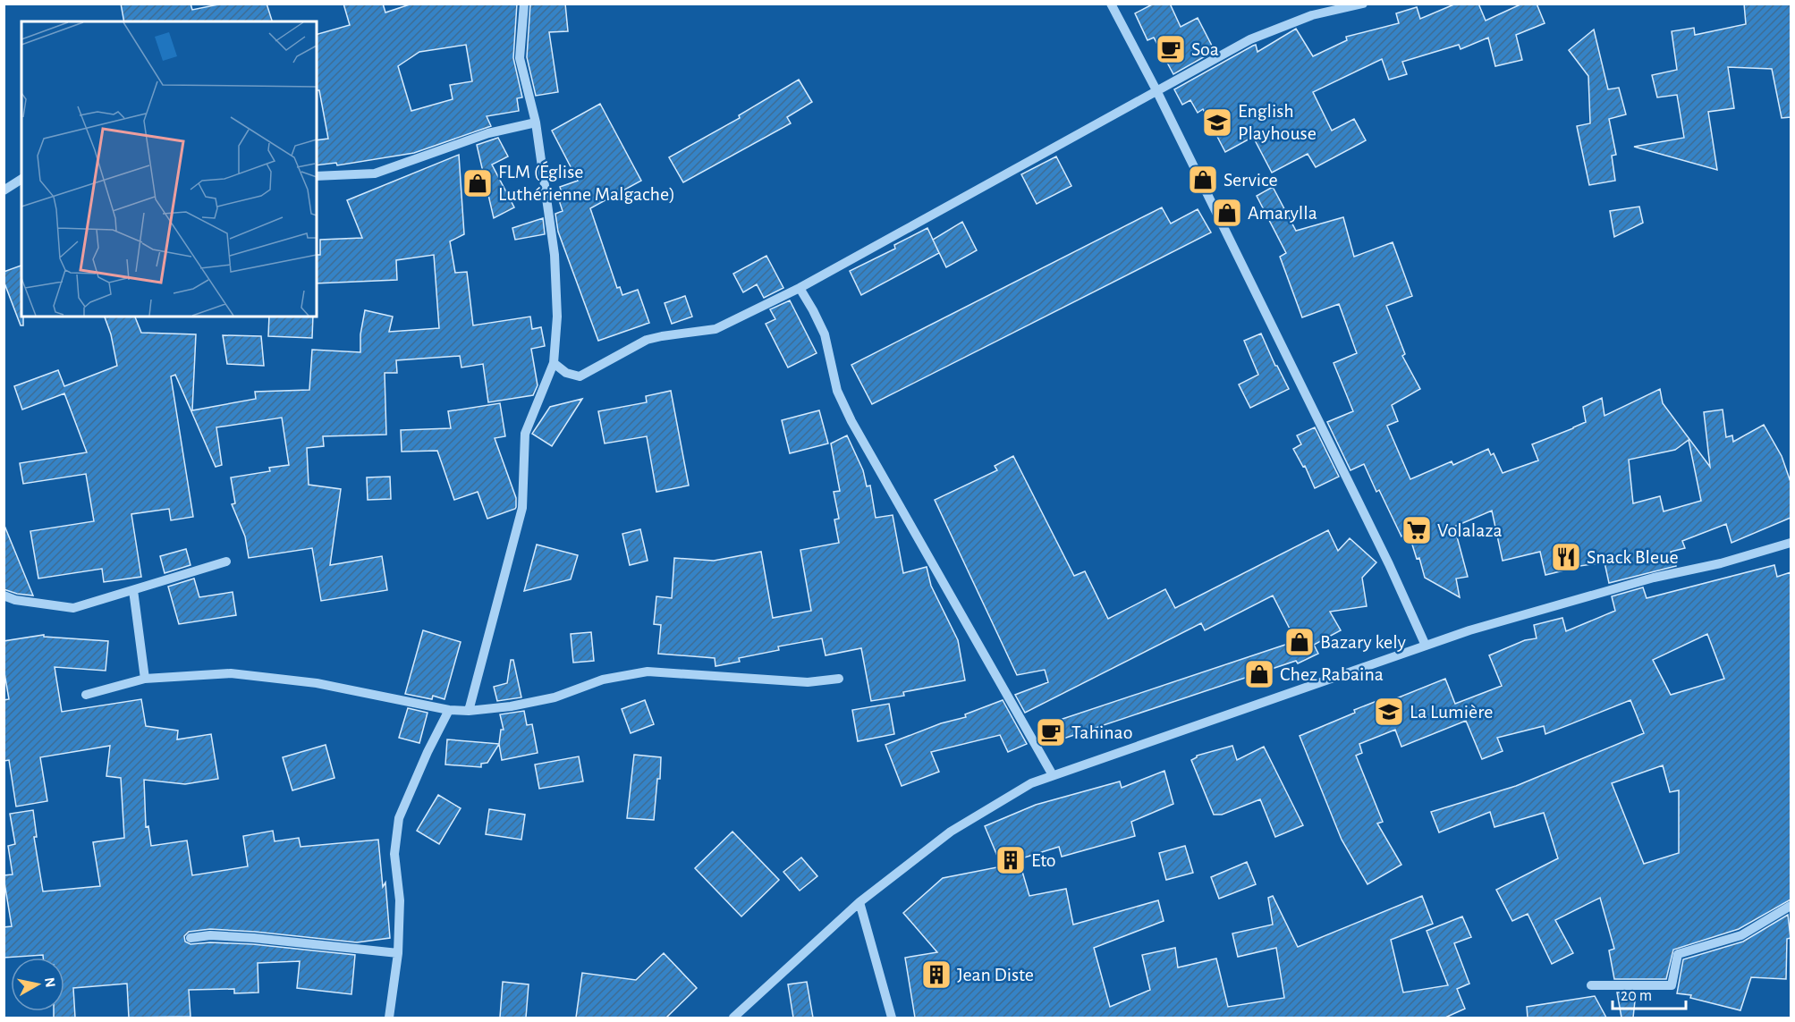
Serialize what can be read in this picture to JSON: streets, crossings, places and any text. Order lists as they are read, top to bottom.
{
  "places": {
    "cafe": ["Soa", "Tahinao"],
    "school or university": ["English Playhouse", "La Lumière"],
    "shop": [
      "Service",
      "FLM (Église Luthérienne Malgache)",
      "Amarylla",
      "Bazary kely",
      "Chez Rabaina"
    ],
    "supermarket": ["Volalaza"],
    "restaurant": ["Snack Bleue"],
    "building": ["Eto", "Jean Diste"]
  },
  "scale_bar": "20 m",
  "north": "right"
}
